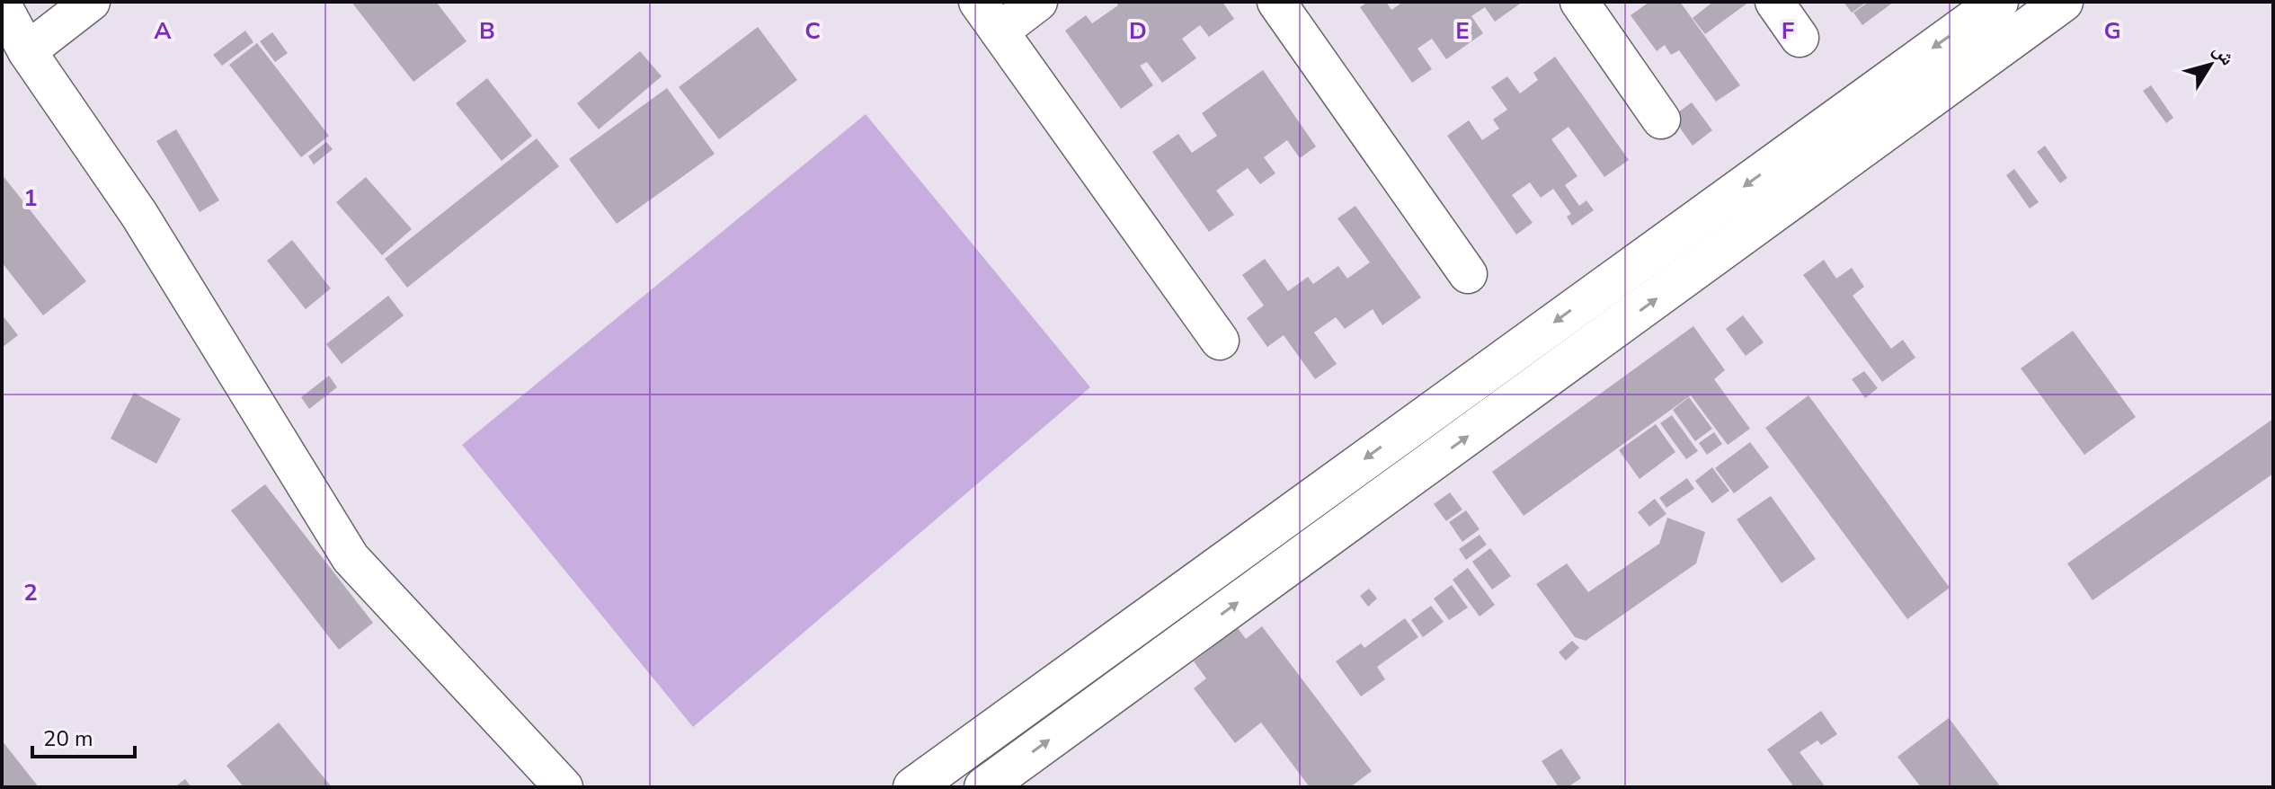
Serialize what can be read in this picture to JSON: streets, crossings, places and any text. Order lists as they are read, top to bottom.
{
  "scale_bar": "20 m",
  "north": "top right",
  "grid": {
    "columns": [
      "A",
      "B",
      "C",
      "D",
      "E",
      "F",
      "G"
    ],
    "rows": ["1", "2"]
  }
}
